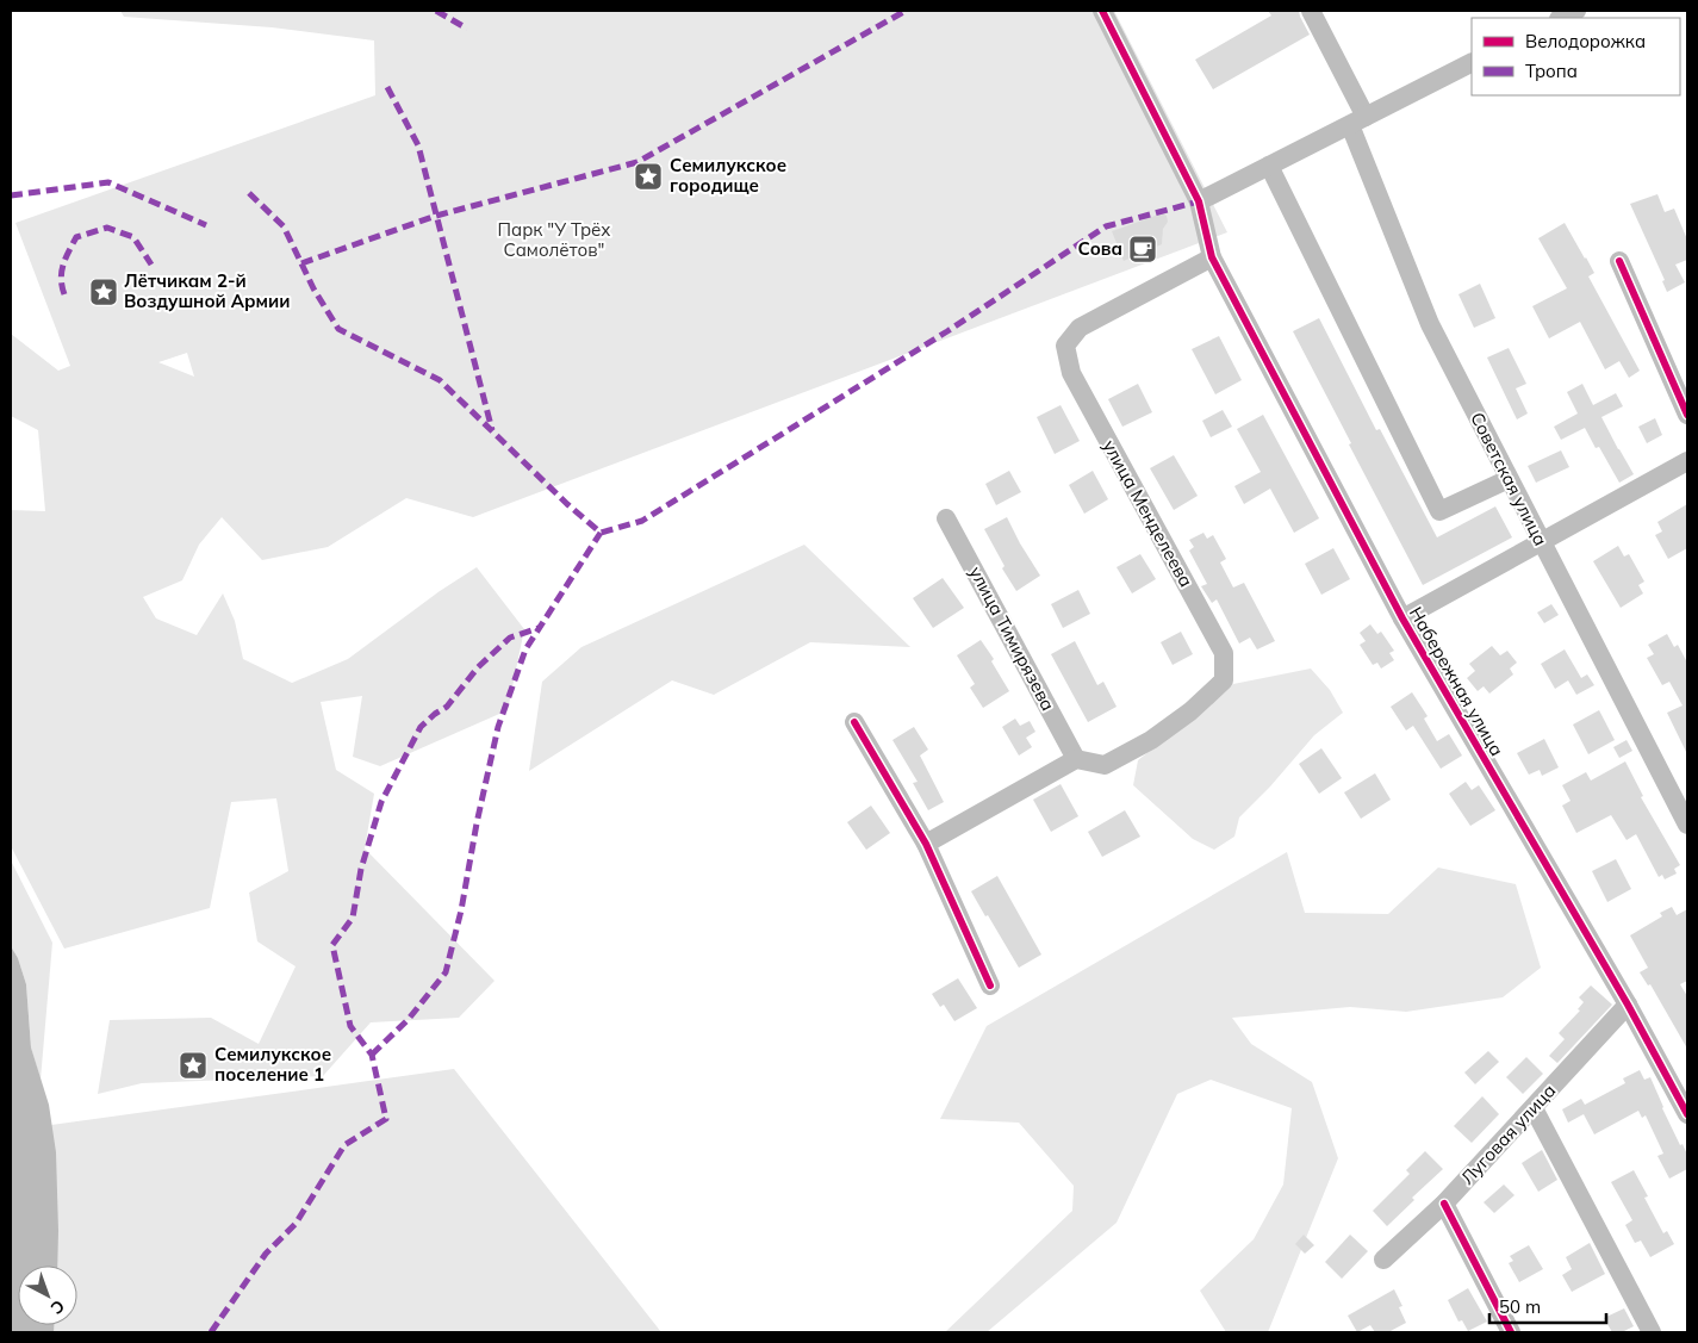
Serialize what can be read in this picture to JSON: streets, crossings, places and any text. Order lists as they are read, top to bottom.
{
  "streets": {
    "street": [
      "Советская улица",
      "улица Менделеева",
      "улица Тимирязева",
      "Набережная улица",
      "Луговая улица"
    ]
  },
  "crossings": [
    ["улица Менделеева", "улица Тимирязева"],
    ["улица Менделеева", "Набережная улица"],
    ["Набережная улица", "Луговая улица"]
  ],
  "parks": ["Парк \"У Трёх Самолётов\""],
  "places": {
    "place": ["Семилукское городище", "Лётчикам 2-й Воздушной Армии", "Семилукское поселение 1"],
    "cafe": ["Сова"]
  },
  "legend": ["Велодорожка", "Тропа"],
  "scale_bar": "50 m",
  "north": "bottom right"
}
